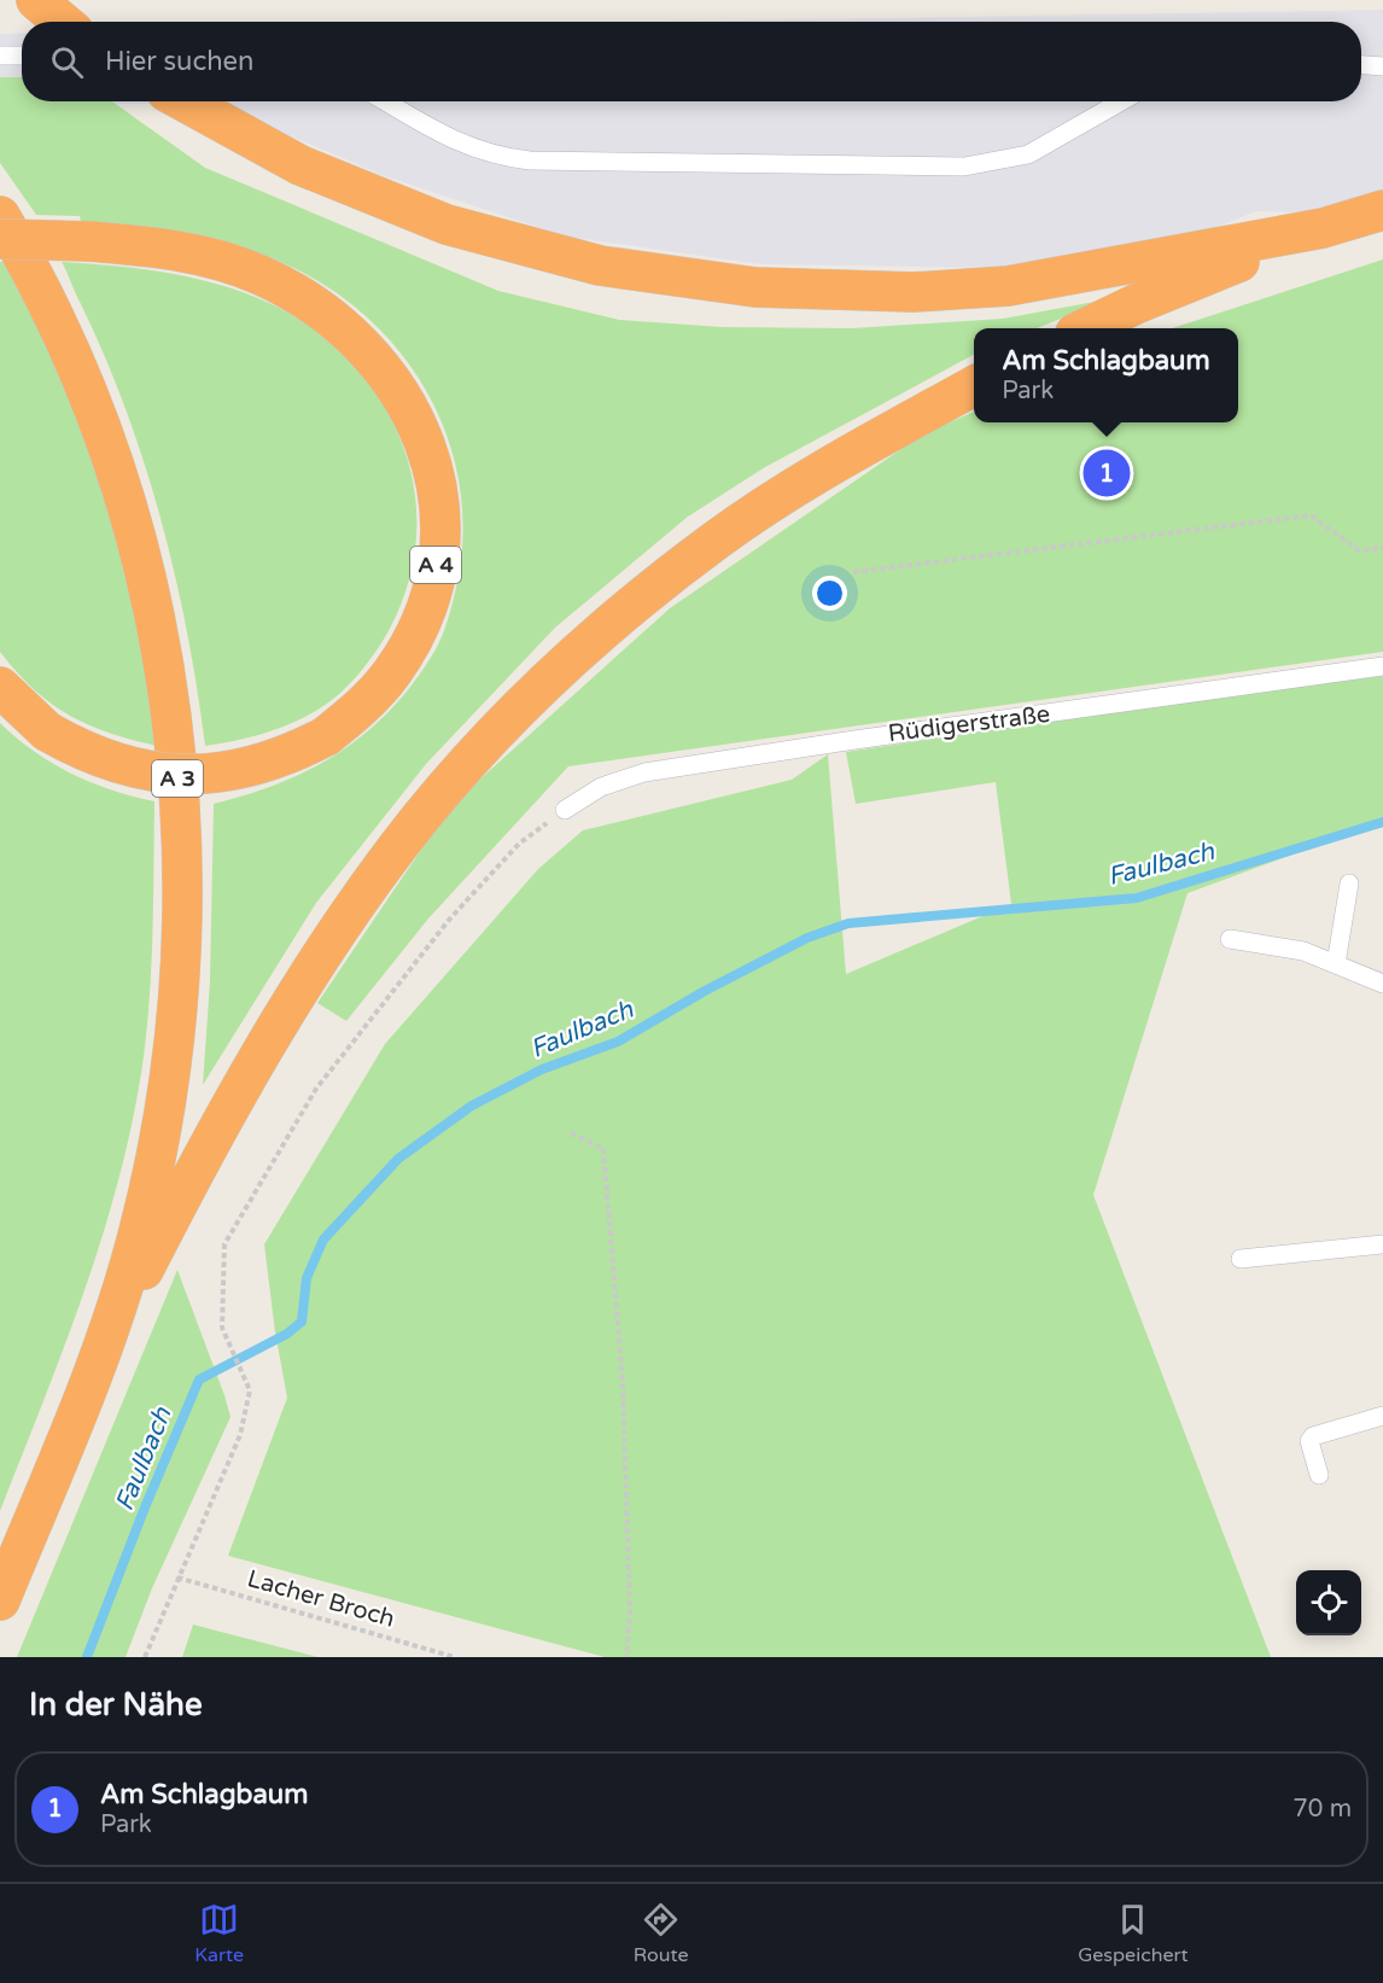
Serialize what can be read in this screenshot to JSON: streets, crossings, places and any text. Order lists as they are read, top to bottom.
{
  "streets": {
    "highway": ["A 4", "A 3"],
    "lane": ["Rüdigerstraße"],
    "path": ["Lacher Broch"]
  },
  "water": ["Faulbach"],
  "page": {
    "search": "Hier suchen",
    "popup": ["Am Schlagbaum", "Park"],
    "pins": "1",
    "heading": "In der Nähe",
    "list": [
      {
        "mark": "1",
        "name": "Am Schlagbaum",
        "note": "Park",
        "value": "70 m"
      }
    ],
    "nav": ["Karte", "Route", "Gespeichert"]
  }
}
